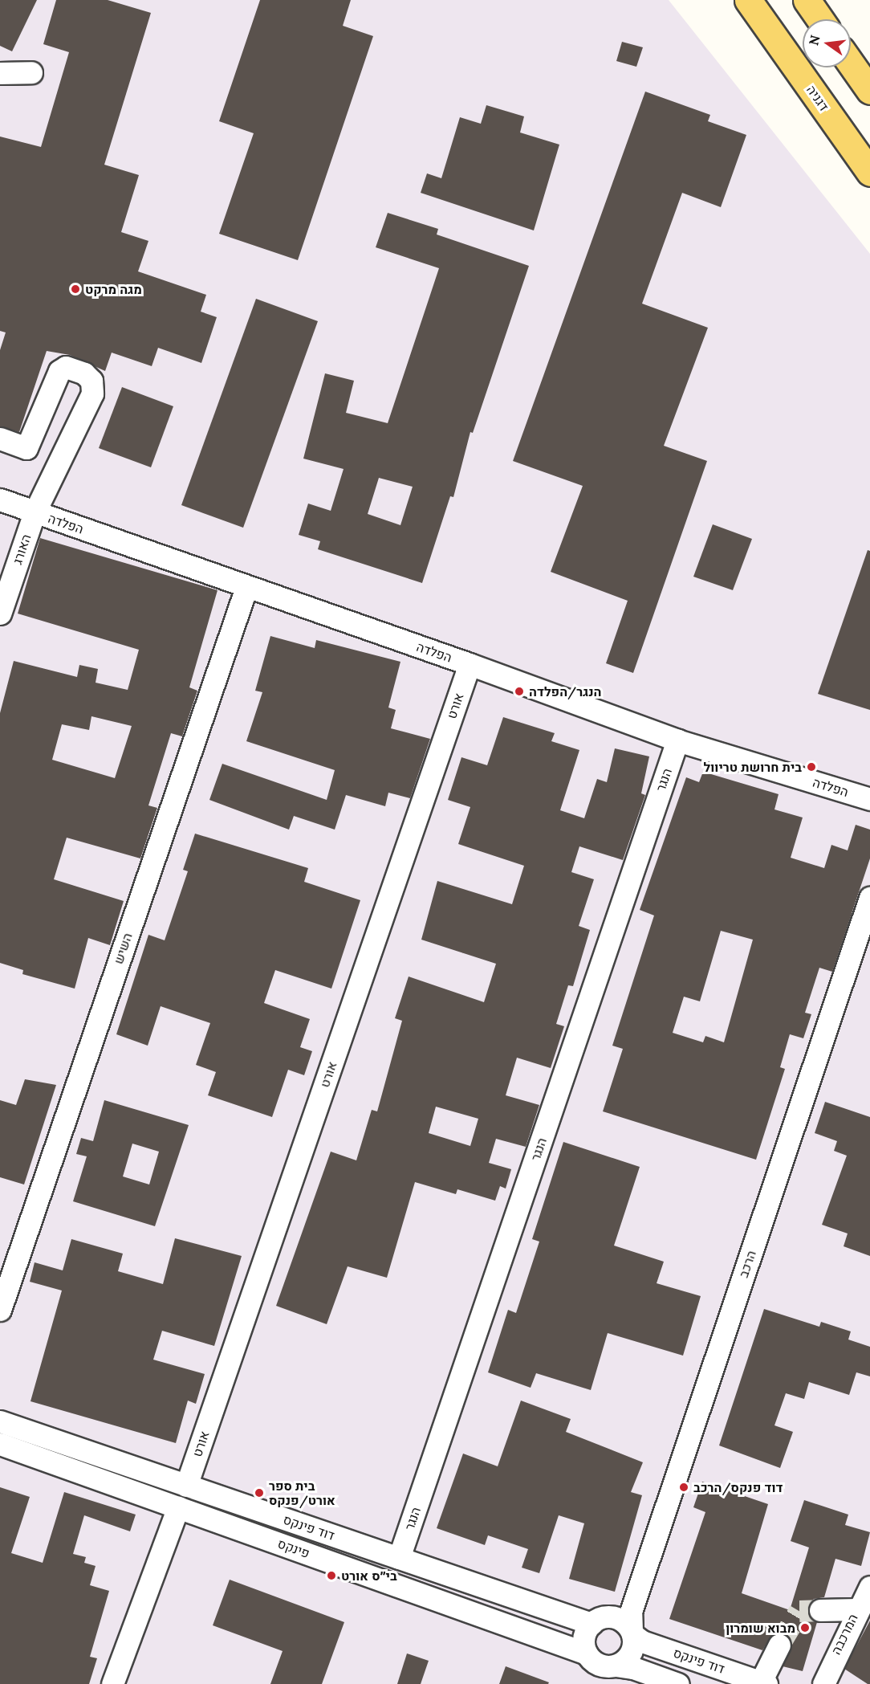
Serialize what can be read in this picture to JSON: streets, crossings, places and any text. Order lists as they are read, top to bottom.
{
  "streets": {
    "main road": ["דגניה"],
    "street": [
      "הפלדה",
      "האורג",
      "אורט",
      "הנגר",
      "השיש",
      "הרכב",
      "דוד פינקס",
      "פינקס",
      "המרכבה"
    ]
  },
  "crossings": [
    ["הפלדה", "האורג"],
    ["הפלדה", "אורט"],
    ["הפלדה", "הנגר"],
    ["הפלדה", "השיש"],
    ["אורט", "דוד פינקס"],
    ["הנגר", "דוד פינקס"],
    ["הרכב", "דוד פינקס"],
    ["הרכב", "פינקס"],
    ["דוד פינקס", "פינקס"]
  ],
  "places": [
    "מגה מרקט",
    "הנגר/הפלדה",
    "בית חרושת טריוול",
    "דוד פנקס/הרכב",
    "בית ספר אורט/פנקס",
    "בי״ס אורט",
    "מבוא שומרון"
  ],
  "north": "left"
}
